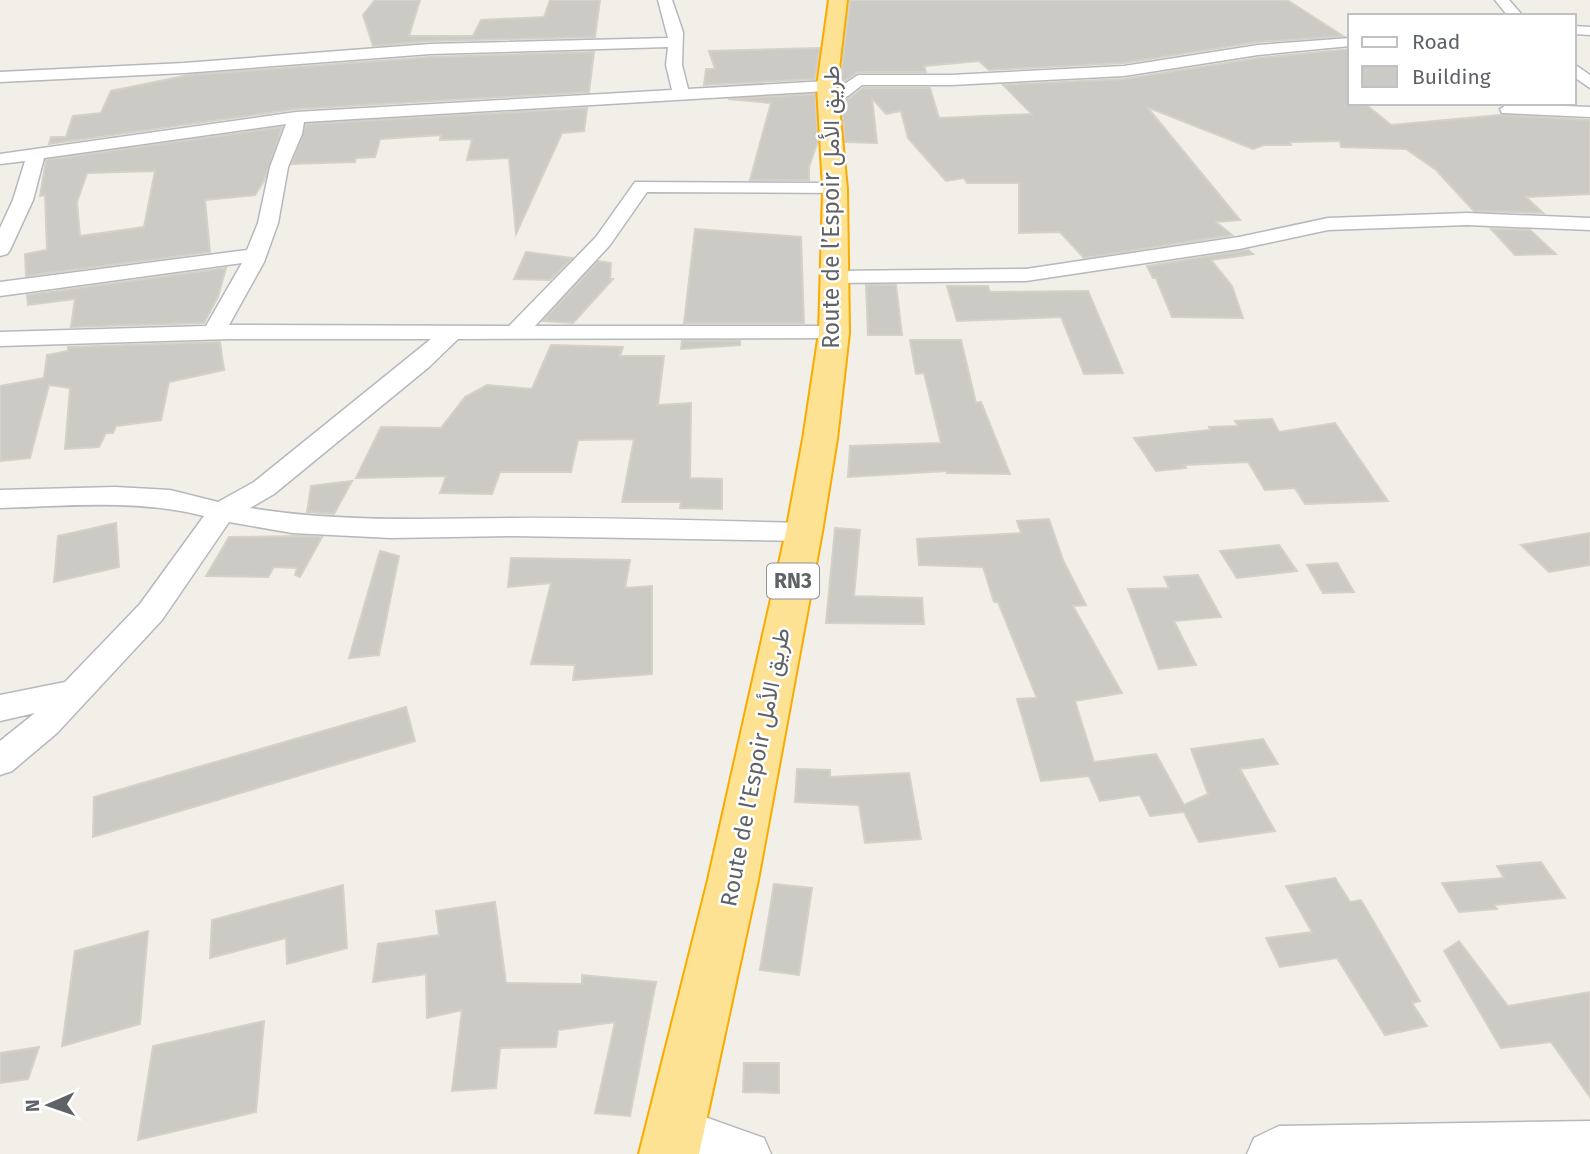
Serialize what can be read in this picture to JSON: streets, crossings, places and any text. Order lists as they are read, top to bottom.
{
  "streets": {
    "highway": ["Route de l’Espoir طريق الأمل", "RN3"]
  },
  "legend": ["Road", "Building"],
  "north": "left"
}
